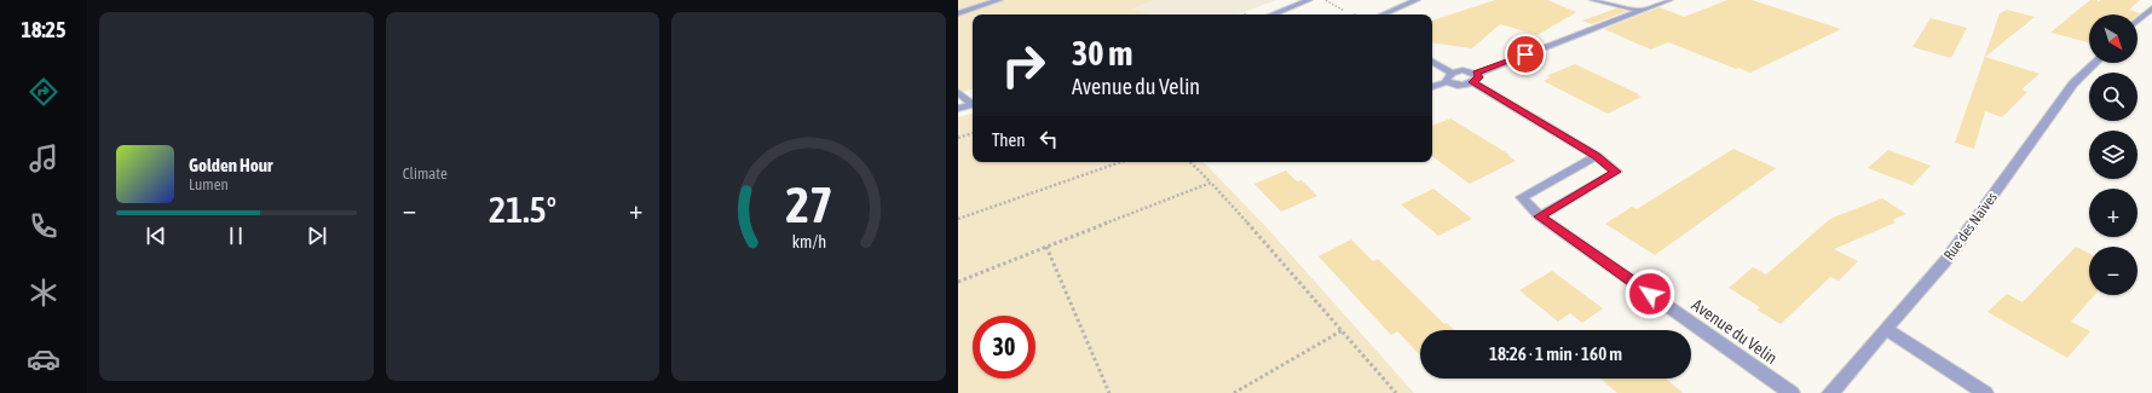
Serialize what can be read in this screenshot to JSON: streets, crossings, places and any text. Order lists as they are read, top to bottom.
{
  "streets": {
    "street": ["Rue des Naïves", "Avenue du Velin"]
  },
  "north": "bottom right",
  "page": {
    "tabs": "18:25",
    "tile": "Climate",
    "map_buttons": ["+", "−"],
    "turn": ["30 m", "Avenue du Velin"],
    "then": "Then",
    "song": ["Golden Hour", "Lumen"],
    "heat": ["−", "21.5°", "+"],
    "limit": "30",
    "trip": "18:26 · 1 min · 160 m",
    "gauge": ["27", "km/h"]
  }
}
